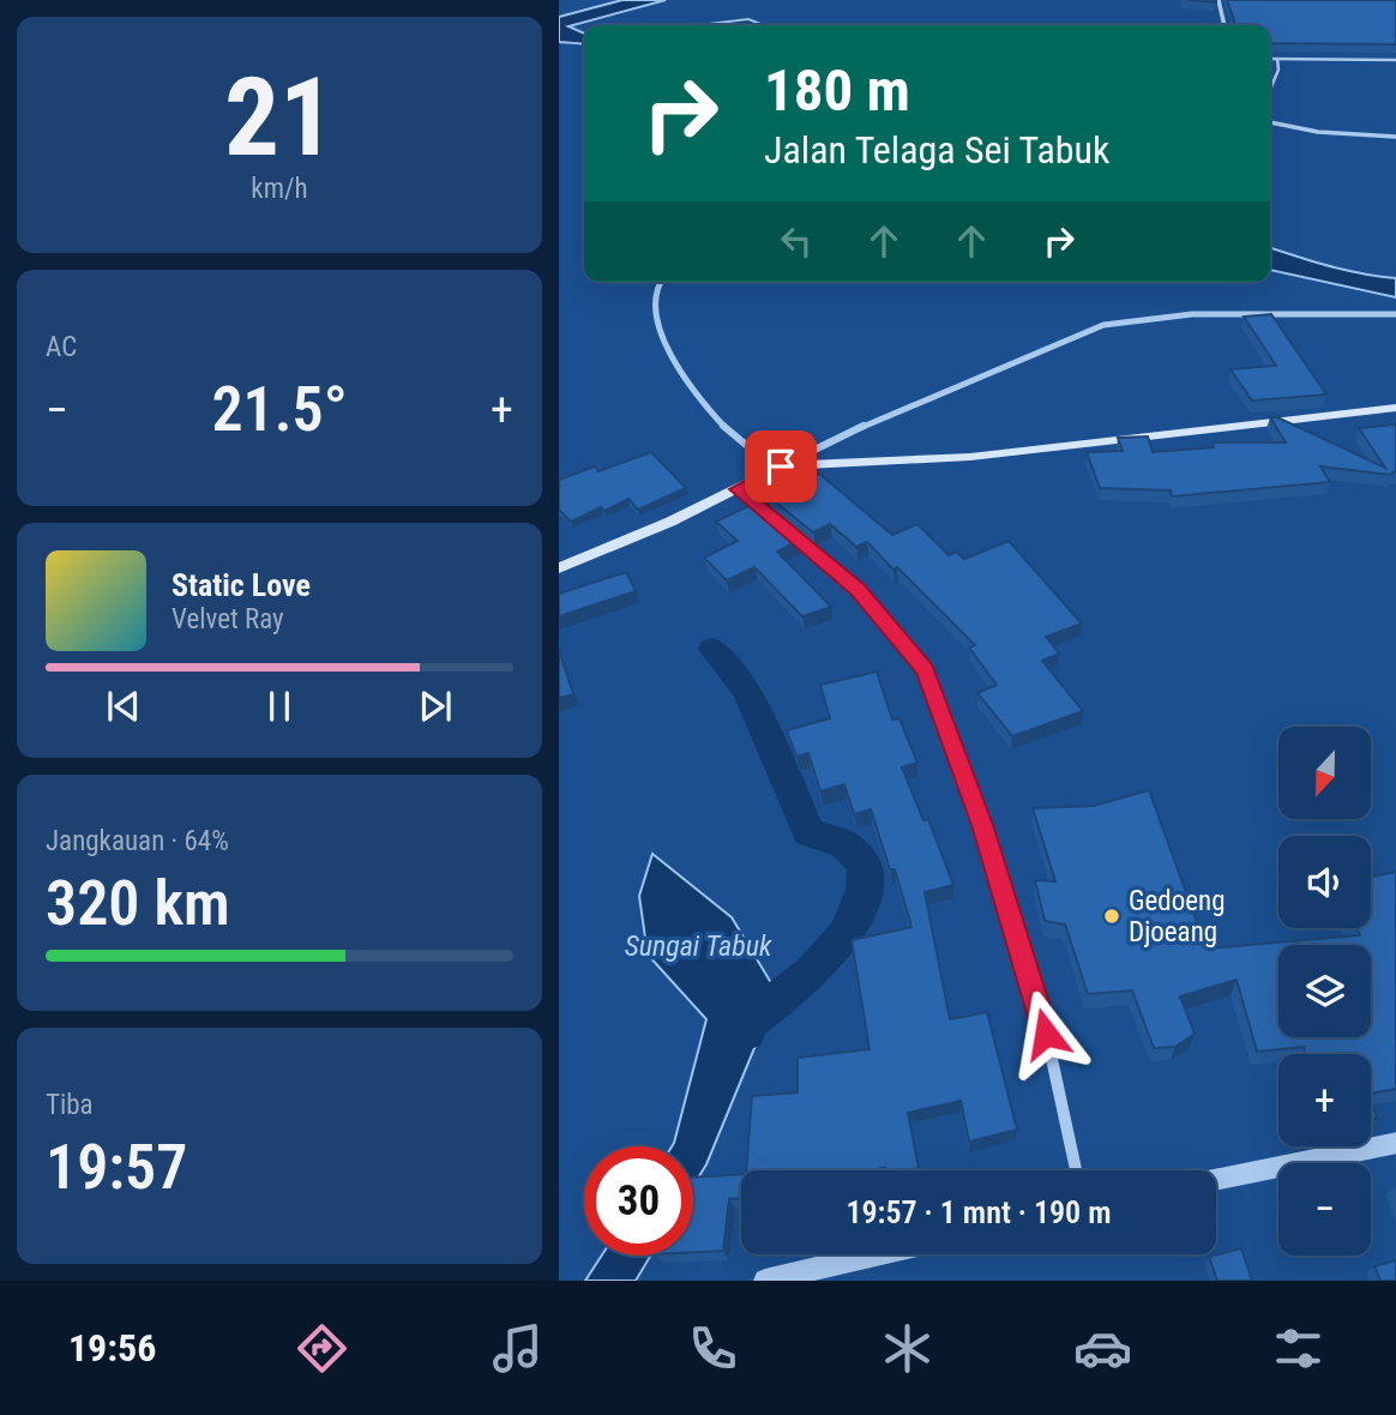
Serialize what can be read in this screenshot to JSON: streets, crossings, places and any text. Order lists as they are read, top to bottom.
{
  "water": ["Sungai Tabuk"],
  "places": ["Gedoeng Djoeang"],
  "north": "bottom",
  "page": {
    "tile": [
      ["21", "km/h"],
      "AC",
      ["Jangkauan · 64%", "320 km"],
      ["Tiba", "19:57"]
    ],
    "turn": ["180 m", "Jalan Telaga Sei Tabuk"],
    "heat": ["−", "21.5°", "+"],
    "song": ["Static Love", "Velvet Ray"],
    "map_buttons": ["+", "−"],
    "limit": "30",
    "trip": "19:57 · 1 mnt · 190 m",
    "tabs": "19:56"
  }
}
